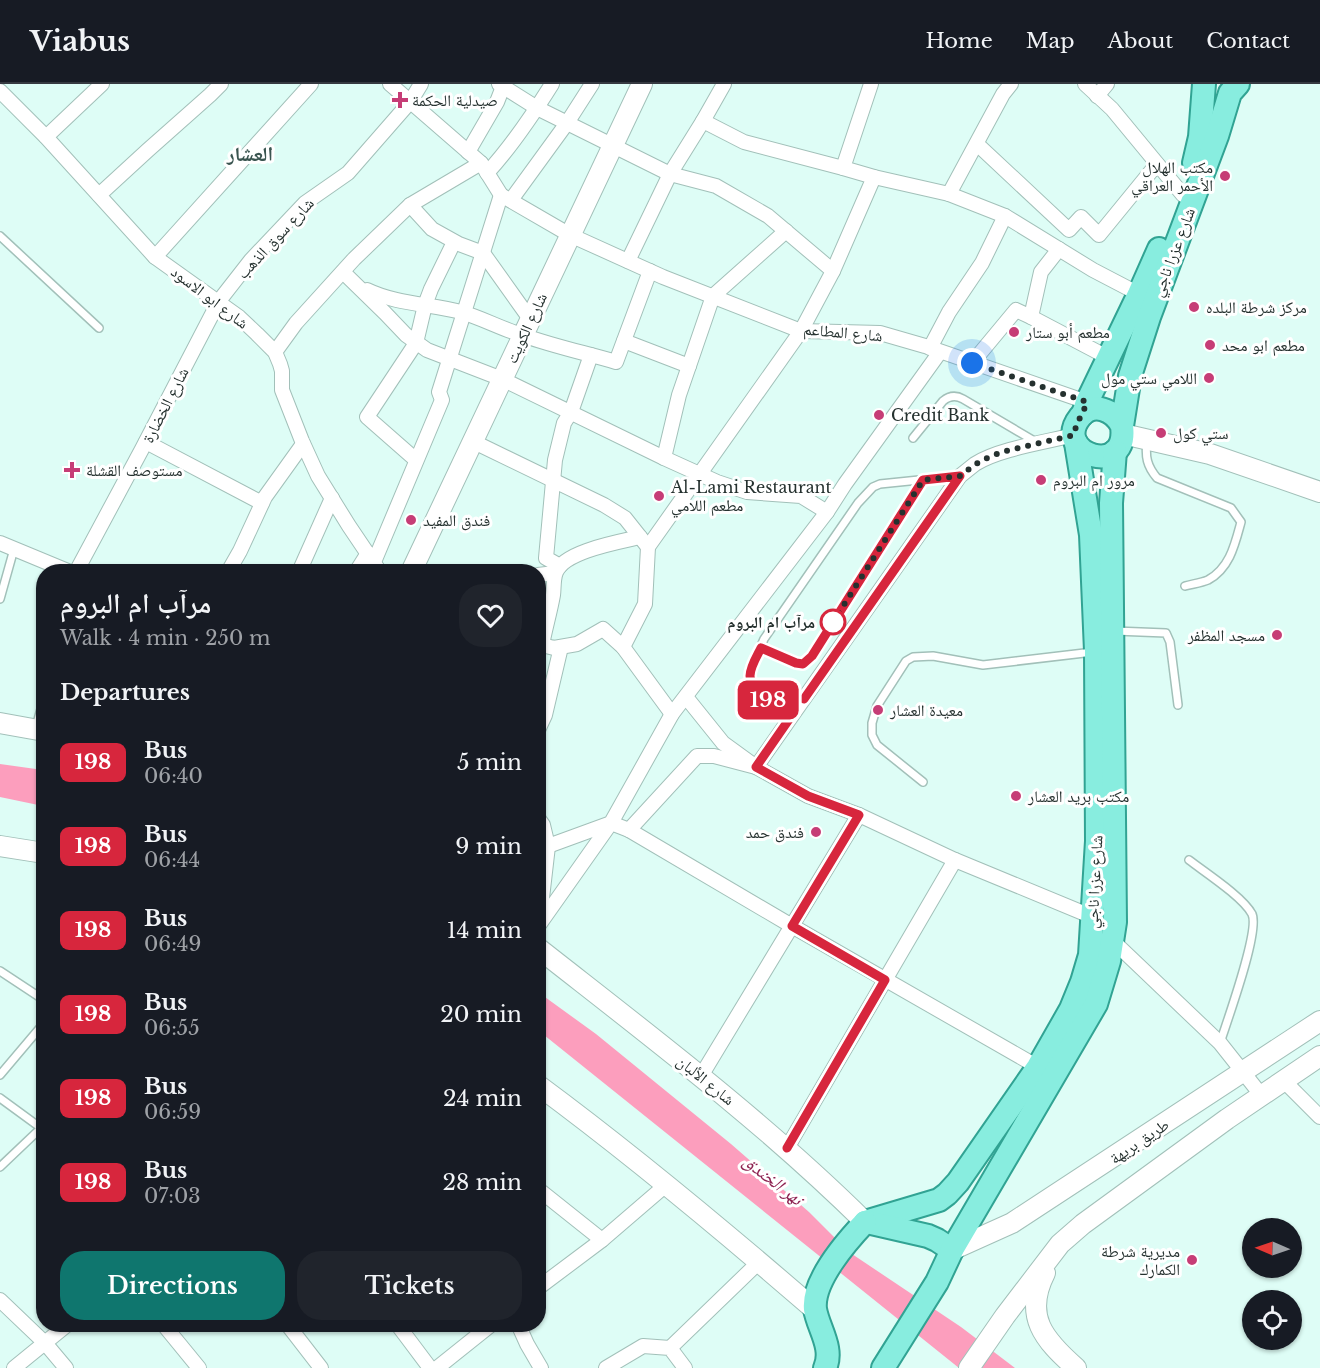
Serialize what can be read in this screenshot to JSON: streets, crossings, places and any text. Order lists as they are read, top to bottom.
{
  "streets": {
    "main road": [
      "شارع عزرا ناجي",
      "شارع الكويت",
      "شارع الألبان",
      "طريق بريهة"
    ],
    "street": [
      "شارع سوق الذهب",
      "شارع ابو الاسود",
      "شارع المطاعم",
      "شارع الخضارة"
    ]
  },
  "crossings": [
    ["شارع سوق الذهب", "شارع ابو الاسود"],
    ["شارع سوق الذهب", "شارع الخضارة"],
    ["شارع عزرا ناجي", "شارع المطاعم"],
    ["شارع عزرا ناجي", "شارع الألبان"],
    ["شارع عزرا ناجي", "طريق بريهة"],
    ["شارع ابو الاسود", "شارع الخضارة"],
    ["شارع الكويت", "شارع المطاعم"]
  ],
  "districts": ["العشار"],
  "water": ["نهر الخندق"],
  "places": {
    "health": ["صيدلية الحكمة", "مستوصف القشلة"],
    "other": [
      "مكتب الهلال الأحمر العراقي",
      "مركز شرطة البلده",
      "مطعم أبو ستار",
      "مطعم ابو محد",
      "اللامي ستي مول",
      "Credit Bank",
      "ستي كول",
      "مرور ام البروم",
      "Al-Lami Restaurant مطعم اللامي",
      "فندق المفيد",
      "مرآب ام البروم",
      "مسجد المظفر",
      "معيدة العشار",
      "مكتب بريد العشار",
      "فندق حمد",
      "مديرية شرطة الكمارك"
    ]
  },
  "lines": ["bus line 198"],
  "north": "left",
  "page": {
    "header": "Viabus",
    "nav": [
      "Home",
      "Map",
      "About",
      "Contact"
    ],
    "on_map": "198",
    "heading": [
      ["مرآب ام البروم", "Walk · 4 min · 250 m"],
      "Departures"
    ],
    "list": [
      {
        "mark": "198",
        "name": "Bus",
        "note": "06:40",
        "value": "5 min"
      },
      {
        "mark": "198",
        "name": "Bus",
        "note": "06:44",
        "value": "9 min"
      },
      {
        "mark": "198",
        "name": "Bus",
        "note": "06:49",
        "value": "14 min"
      },
      {
        "mark": "198",
        "name": "Bus",
        "note": "06:55",
        "value": "20 min"
      },
      {
        "mark": "198",
        "name": "Bus",
        "note": "06:59",
        "value": "24 min"
      },
      {
        "mark": "198",
        "name": "Bus",
        "note": "07:03",
        "value": "28 min"
      }
    ],
    "buttons": ["Directions", "Tickets"]
  }
}
